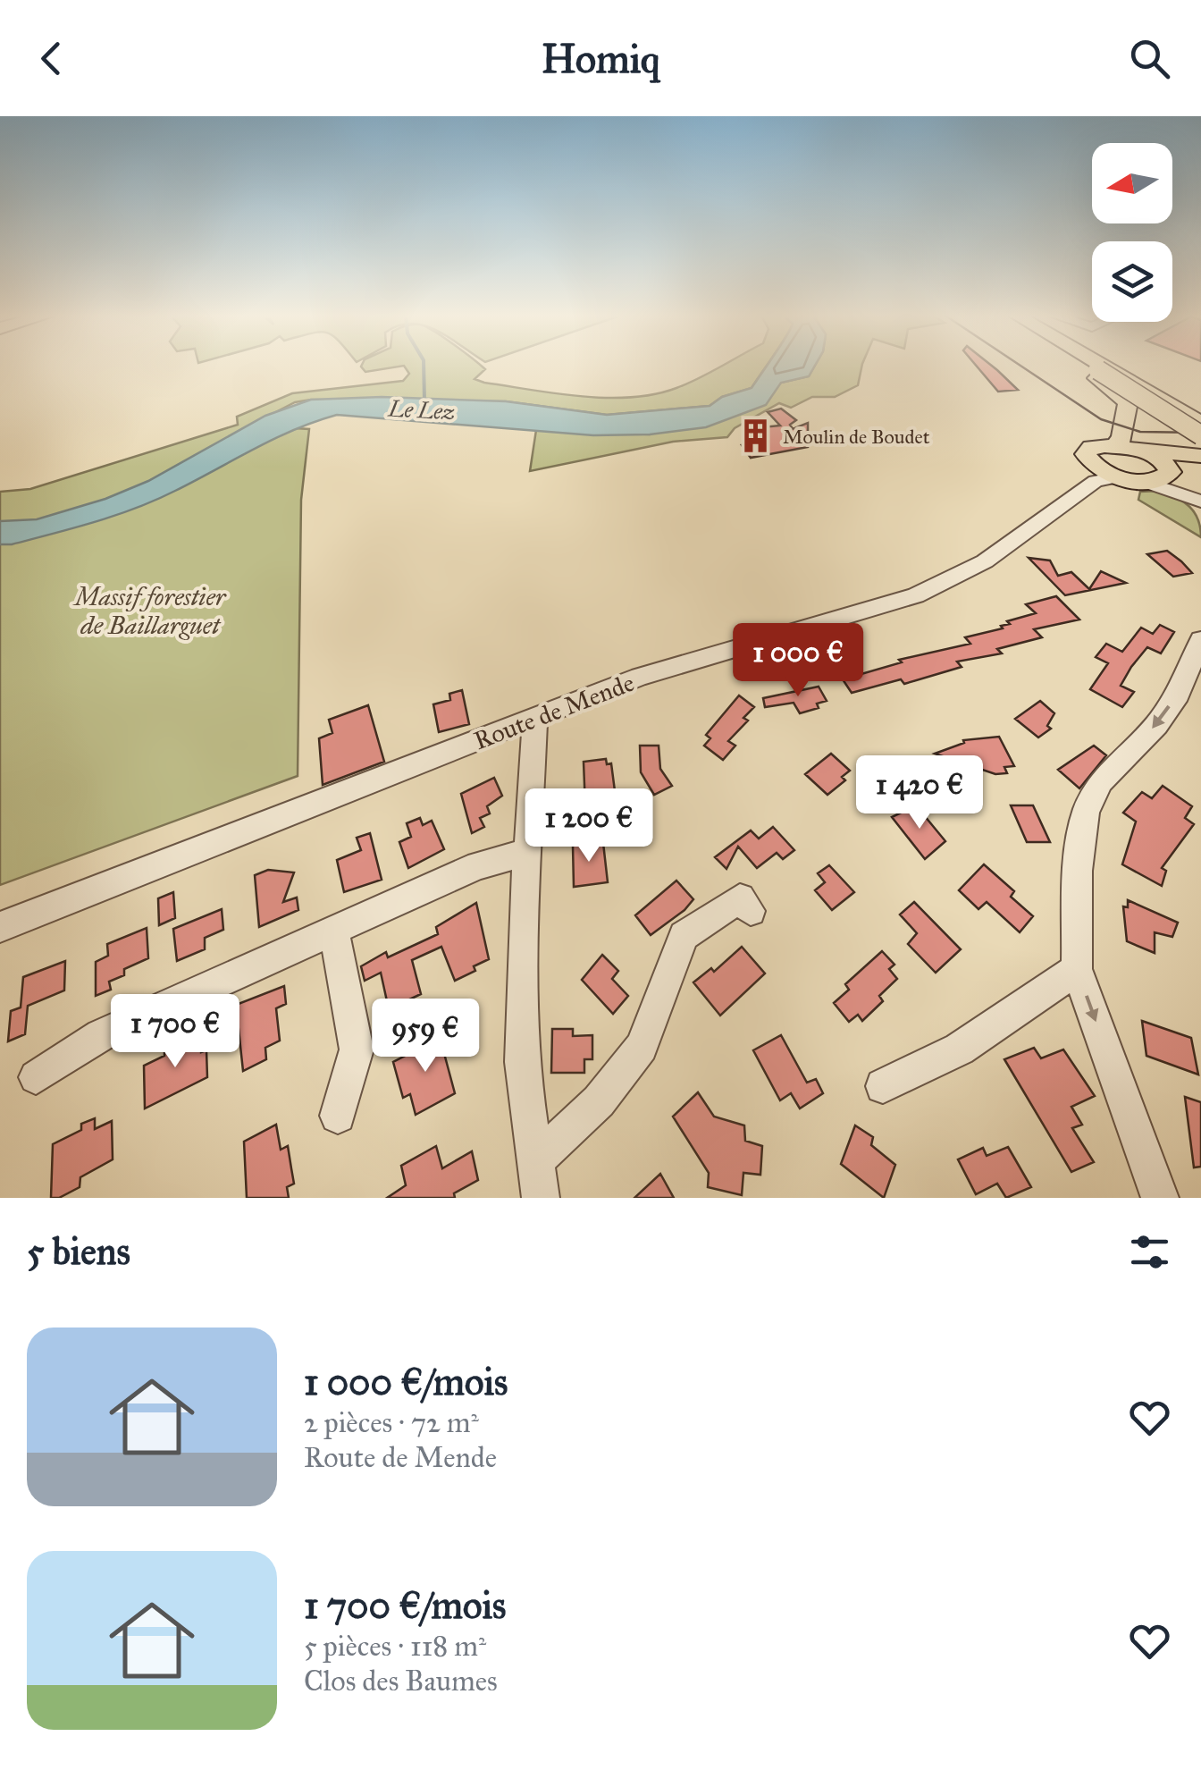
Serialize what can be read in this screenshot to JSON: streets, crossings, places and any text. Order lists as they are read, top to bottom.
{
  "streets": {
    "street": ["Route de Mende"]
  },
  "water": ["Le Lez"],
  "parks": ["Massif forestier de Baillarguet"],
  "places": {
    "building": ["Moulin de Boudet"]
  },
  "north": "left",
  "page": {
    "header": "Homiq",
    "price": [
      "1 000 €",
      "1 420 €",
      "1 200 €",
      "1 700 €",
      "959 €"
    ],
    "heading": "5 biens",
    "list": [
      {
        "name": "1 000 €/mois",
        "note": "2 pièces · 72 m² · Route de Mende"
      },
      {
        "name": "1 700 €/mois",
        "note": "5 pièces · 118 m² · Clos des Baumes"
      }
    ]
  }
}
